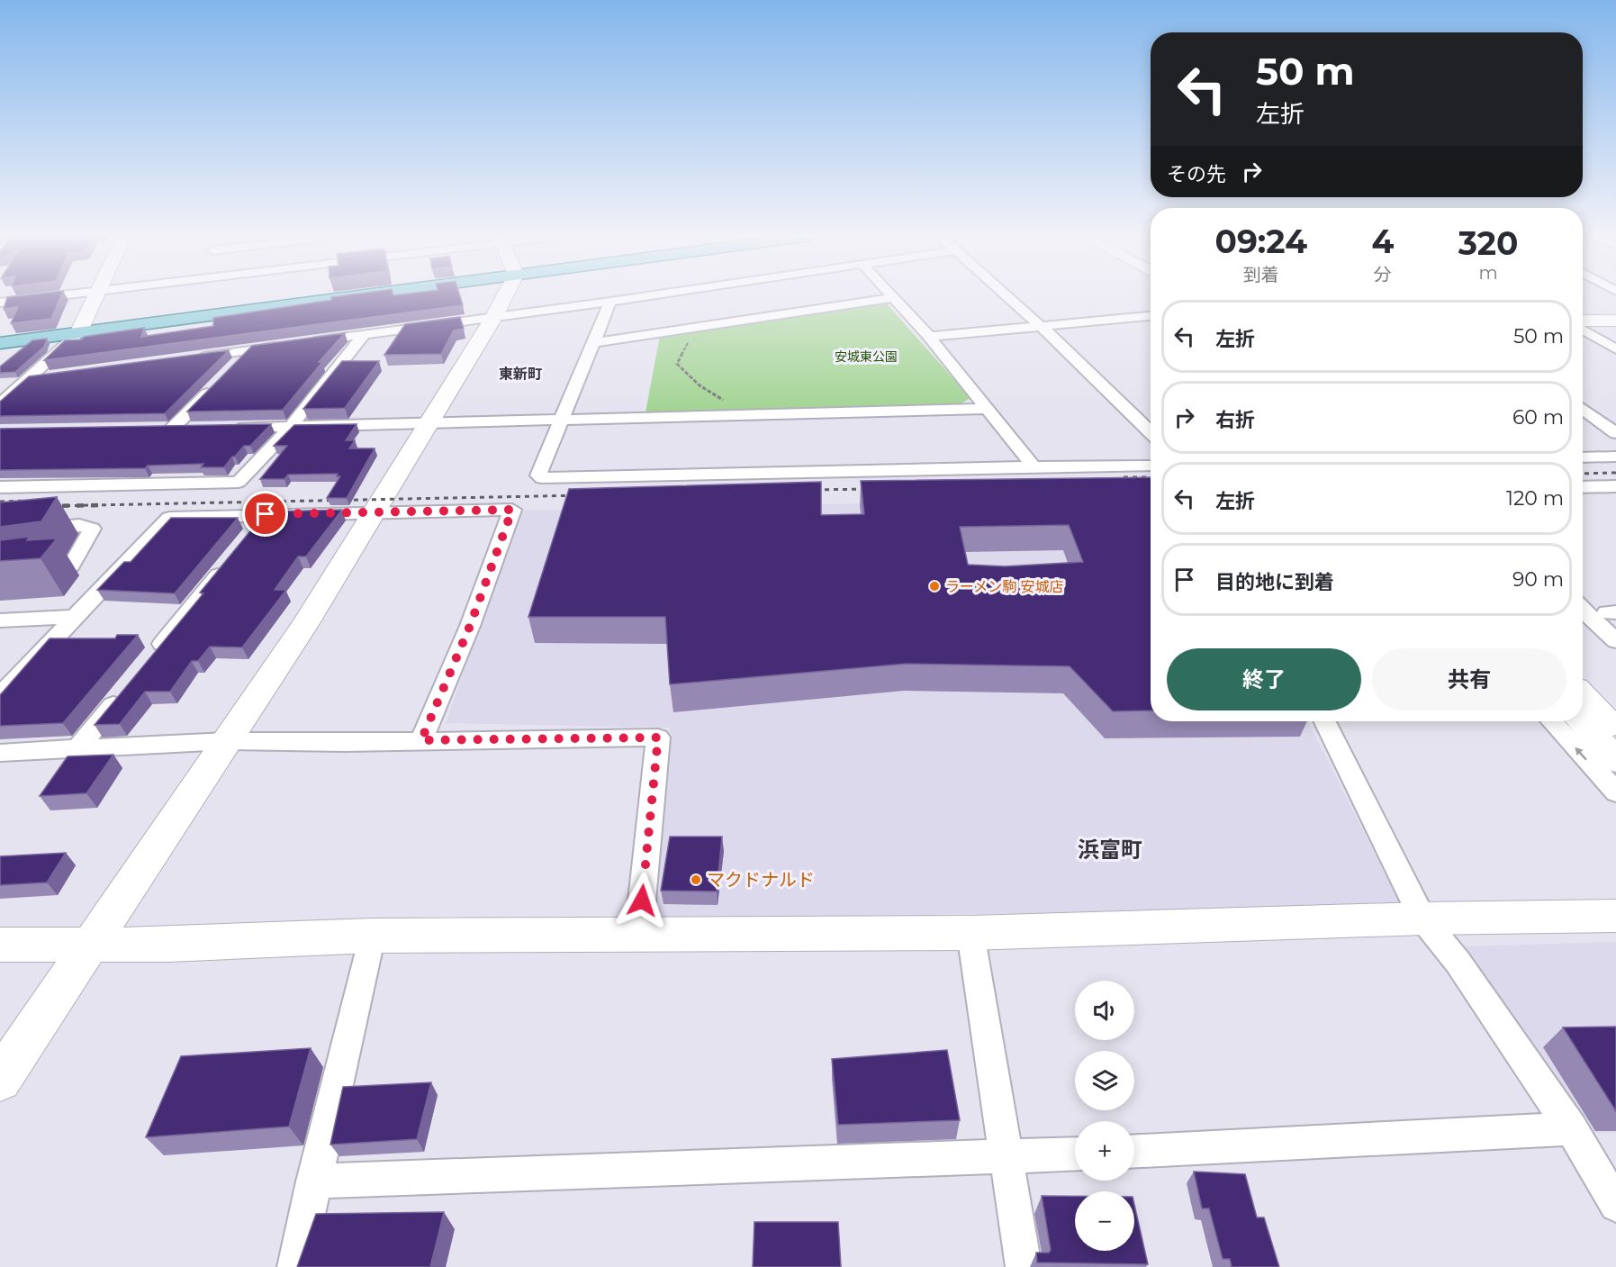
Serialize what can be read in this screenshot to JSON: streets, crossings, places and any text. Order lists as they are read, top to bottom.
{
  "districts": ["東新町", "浜富町"],
  "parks": ["安城東公園"],
  "places": ["ラーメン駒 安城店", "マクドナルド"],
  "page": {
    "turn": ["50 m", "左折"],
    "then": "その先",
    "eta": [
      "09:24",
      "到着",
      "4",
      "分",
      "320",
      "m"
    ],
    "list": [
      {
        "name": "左折",
        "value": "50 m"
      },
      {
        "name": "右折",
        "value": "60 m"
      },
      {
        "name": "左折",
        "value": "120 m"
      },
      {
        "name": "目的地に到着",
        "value": "90 m"
      }
    ],
    "buttons": ["終了", "共有"],
    "map_buttons": ["+", "−"]
  }
}
